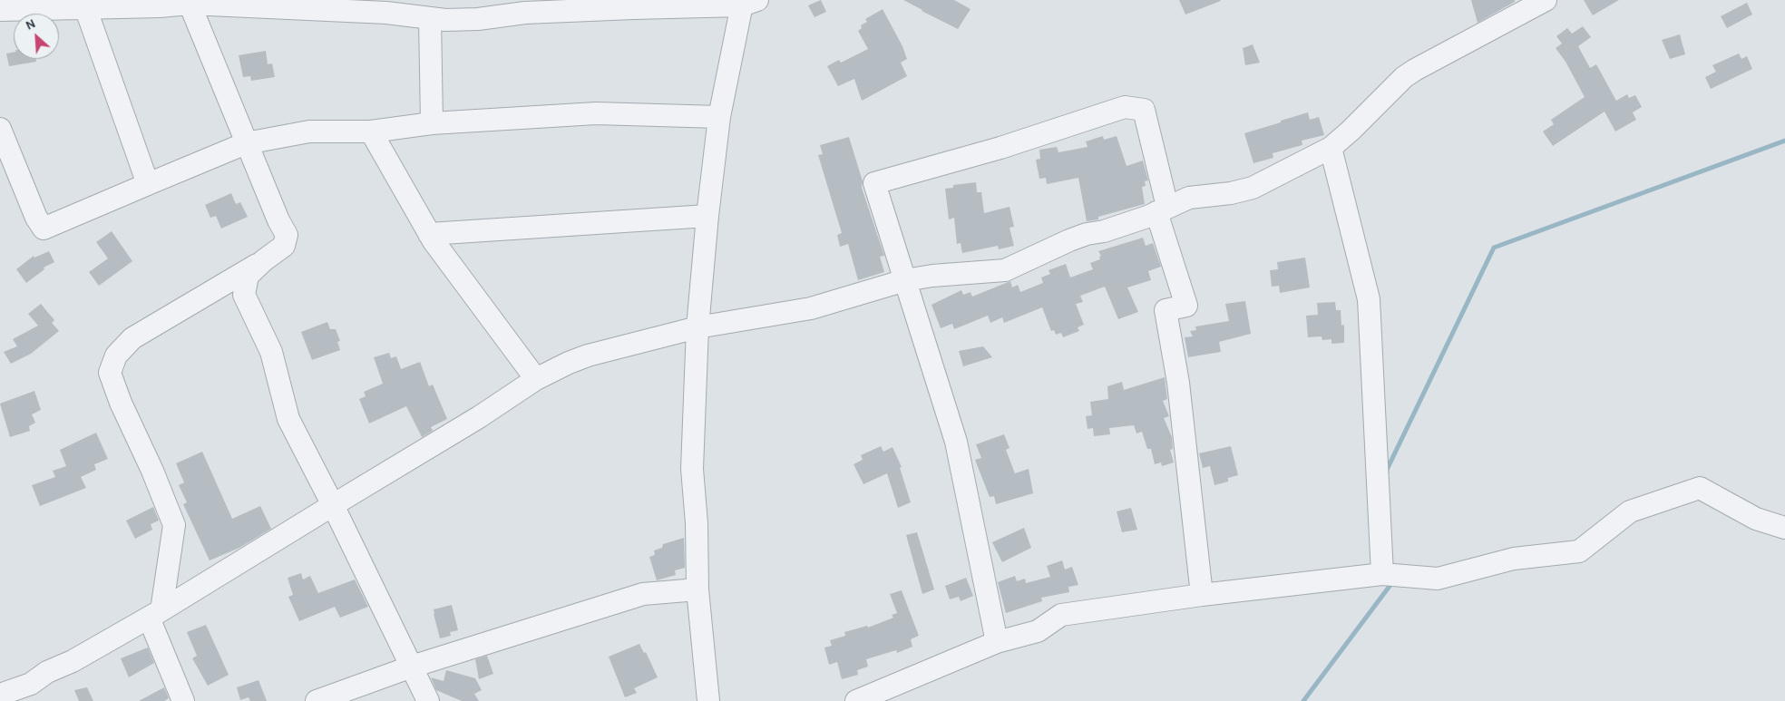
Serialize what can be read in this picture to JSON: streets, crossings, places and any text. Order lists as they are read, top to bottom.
{
  "north": "top left"
}
